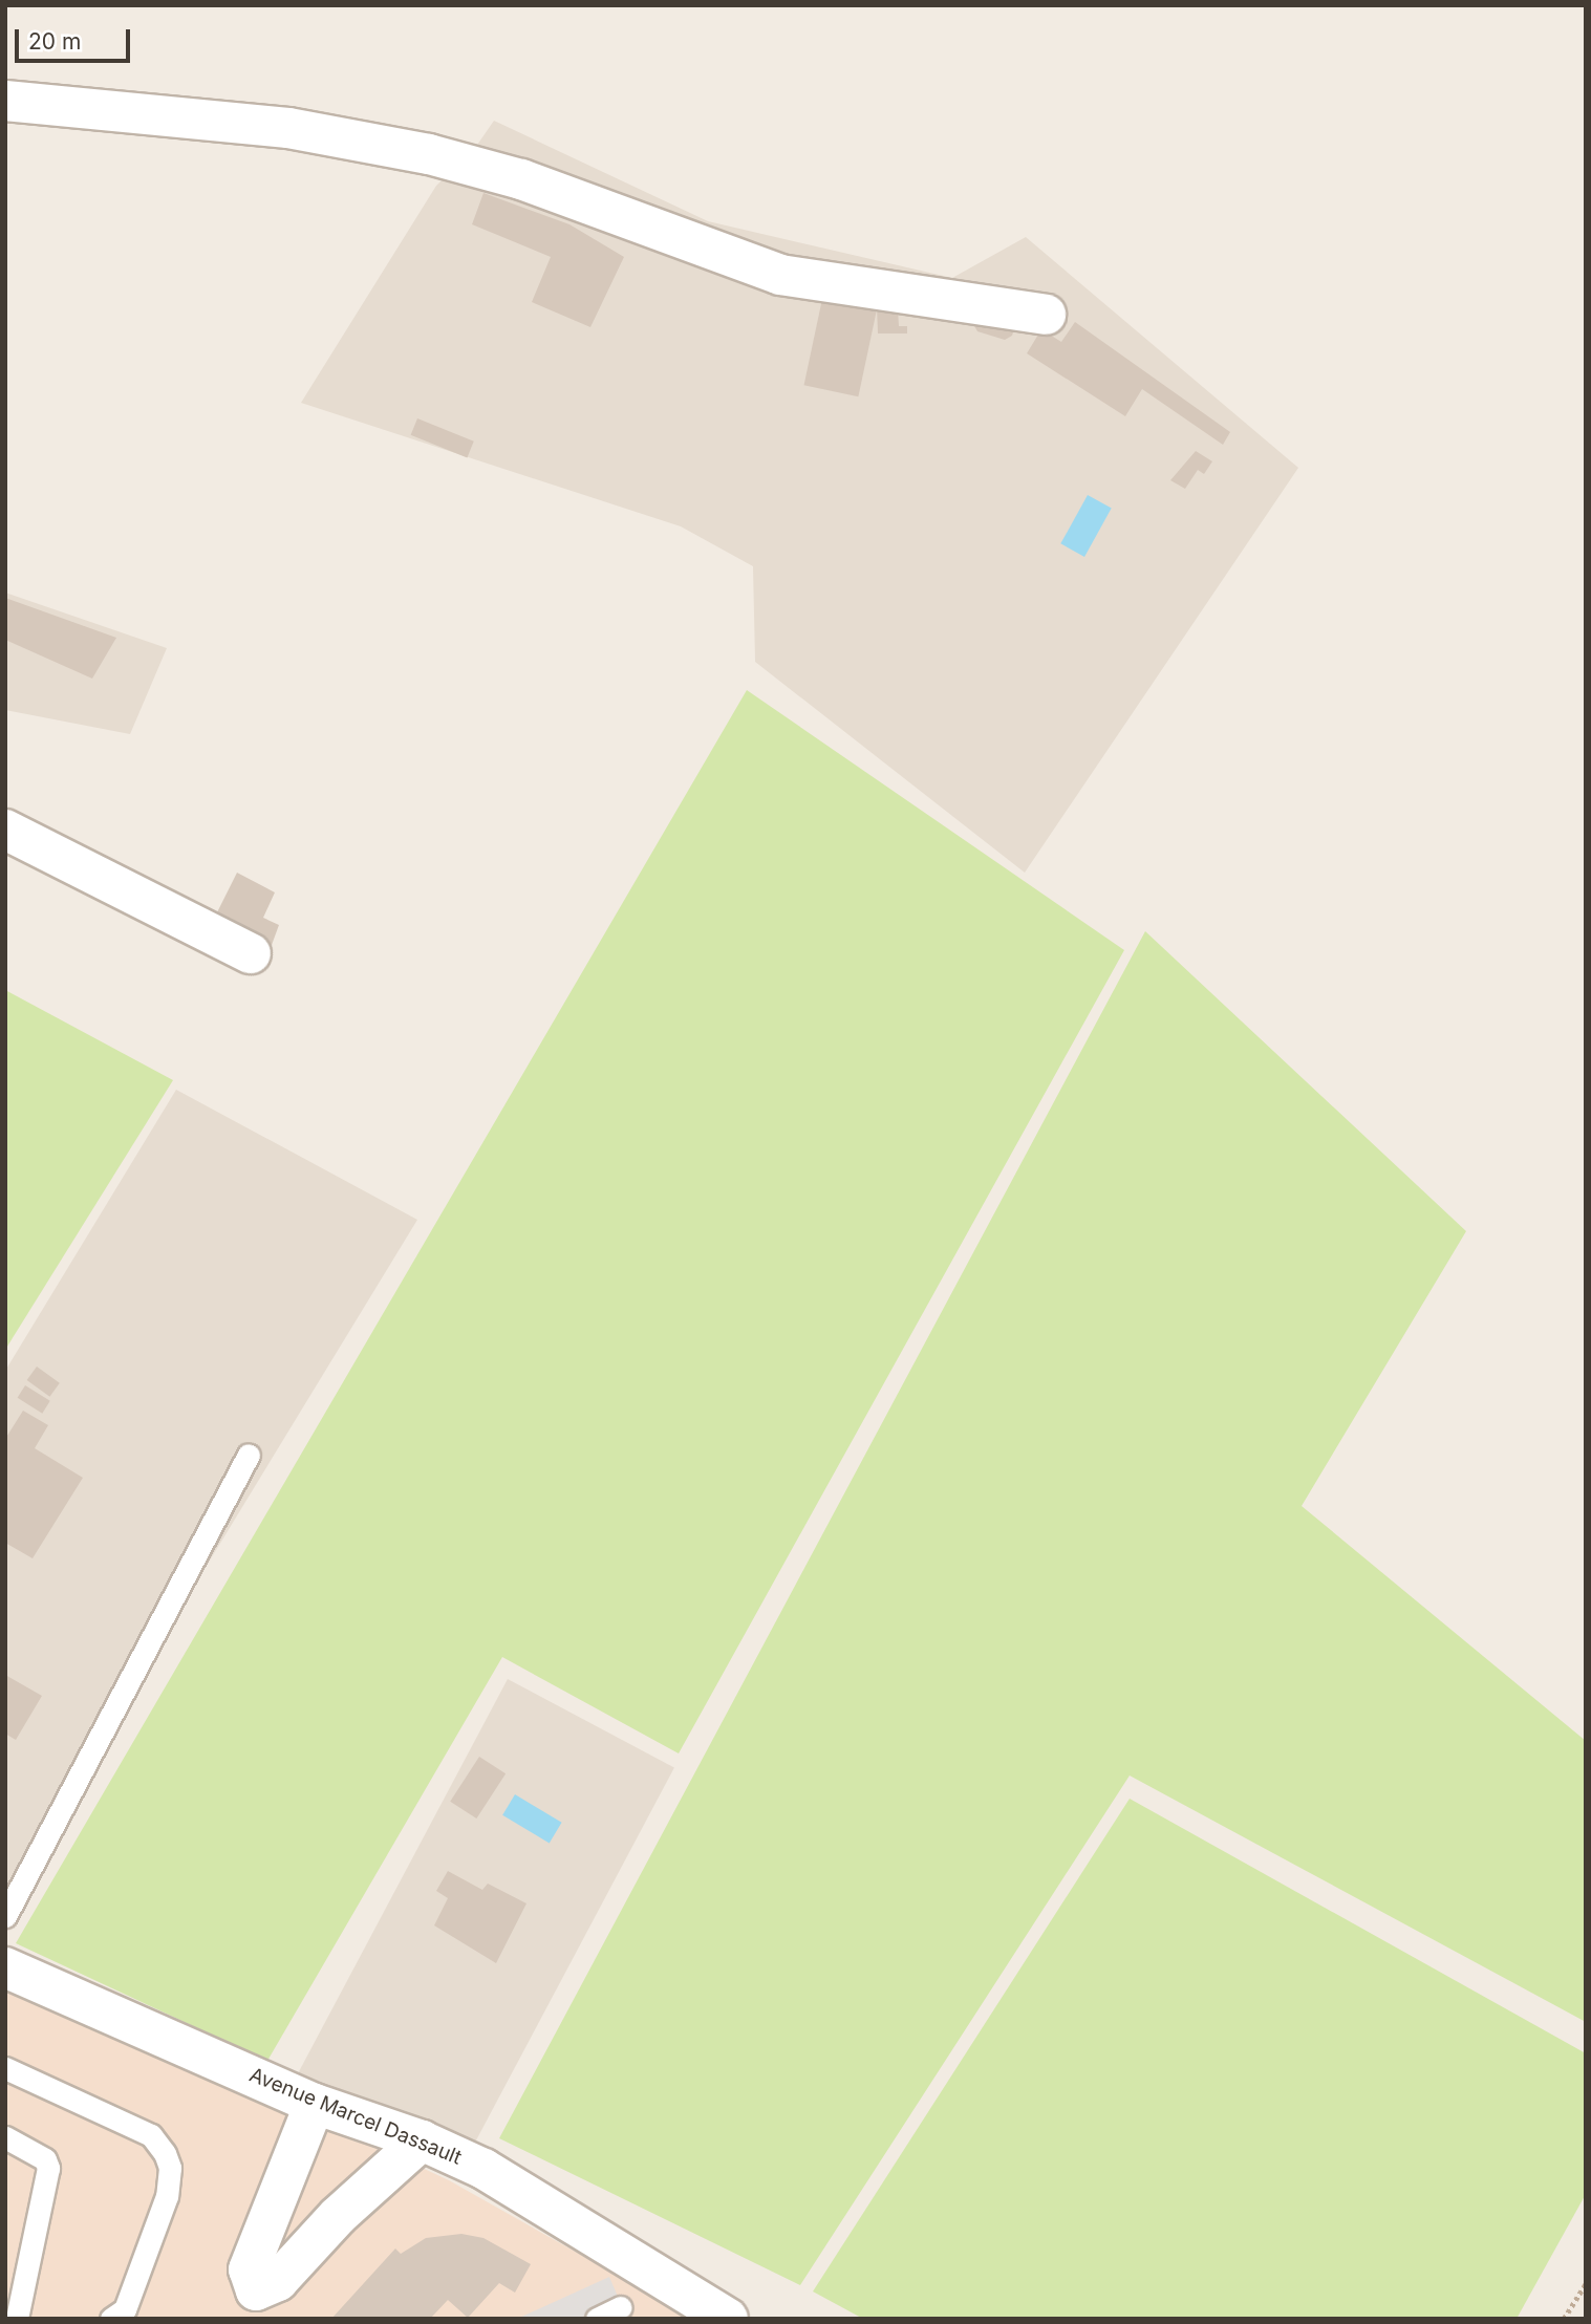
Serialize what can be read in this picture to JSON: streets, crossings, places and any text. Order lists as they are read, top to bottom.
{
  "streets": {
    "street": ["Avenue Marcel Dassault"]
  },
  "scale_bar": "20 m"
}
